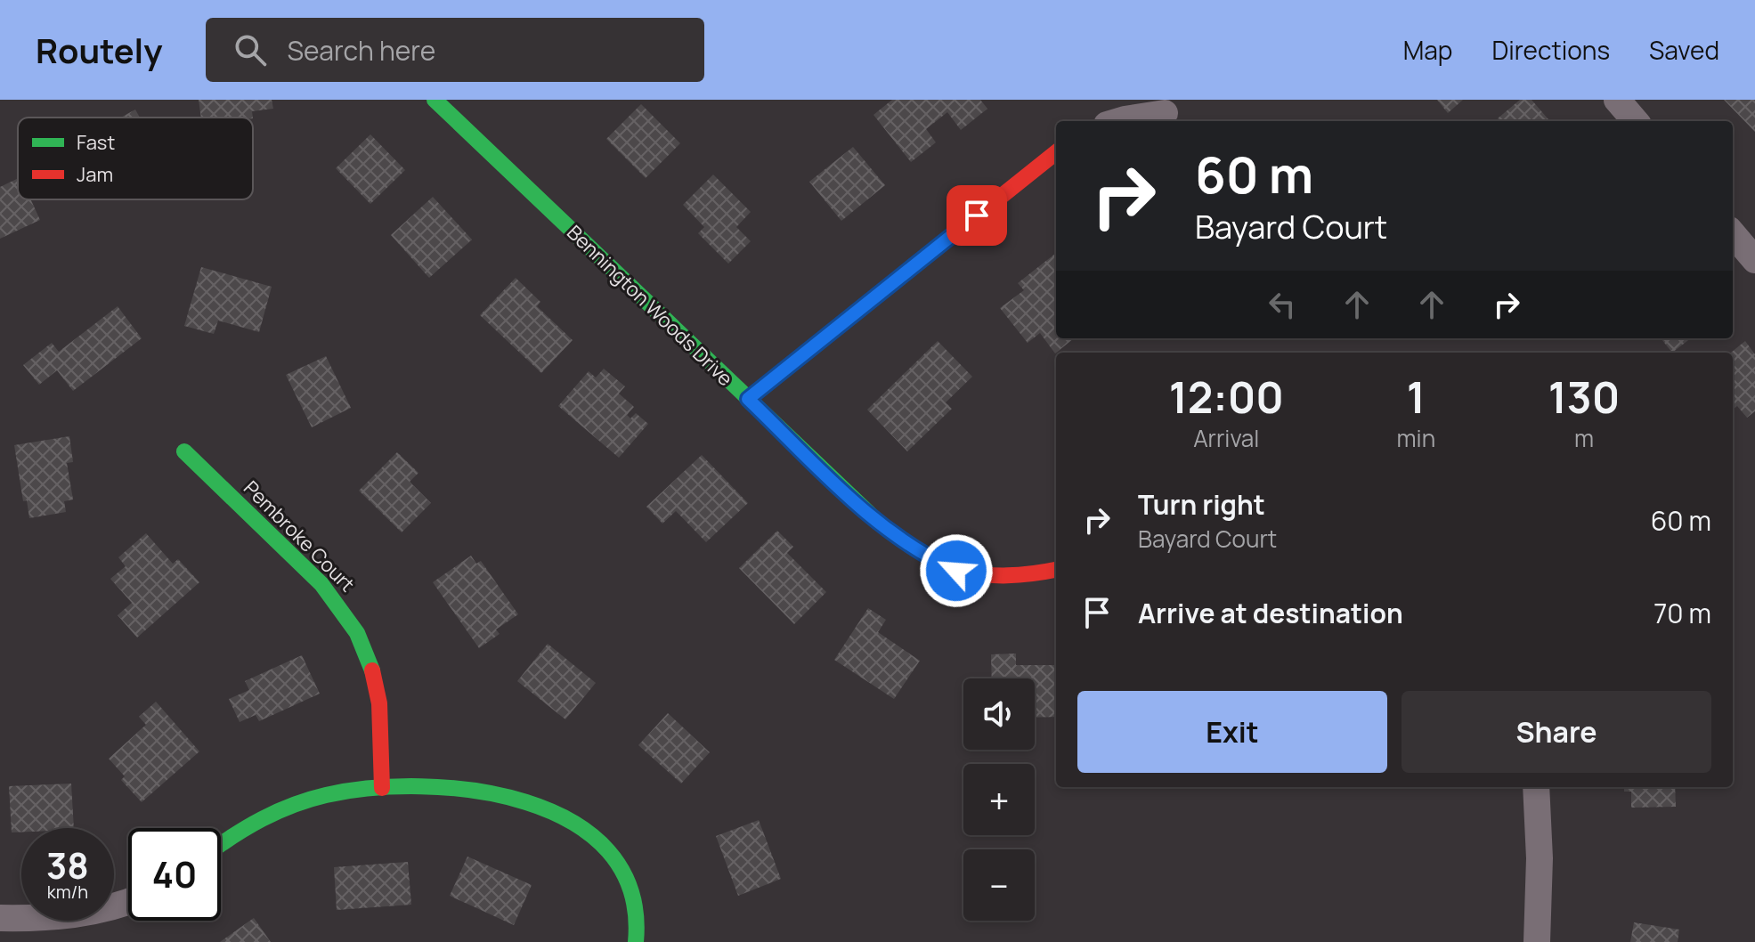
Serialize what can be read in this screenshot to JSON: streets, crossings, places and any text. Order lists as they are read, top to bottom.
{
  "streets": {
    "street": ["Bennington Woods Drive", "Pembroke Court"]
  },
  "legend": ["Fast", "Jam"],
  "page": {
    "header": "Routely",
    "search": "Search here",
    "nav": ["Map", "Directions", "Saved"],
    "turn": ["60 m", "Bayard Court"],
    "eta": [
      "12:00",
      "Arrival",
      "1",
      "min",
      "130",
      "m"
    ],
    "list": [
      {
        "name": "Turn right",
        "note": "Bayard Court",
        "value": "60 m"
      },
      {
        "name": "Arrive at destination",
        "value": "70 m"
      }
    ],
    "buttons": ["Exit", "Share"],
    "map_buttons": ["+", "−"],
    "speed": "38 km/h",
    "limit": "40"
  }
}
